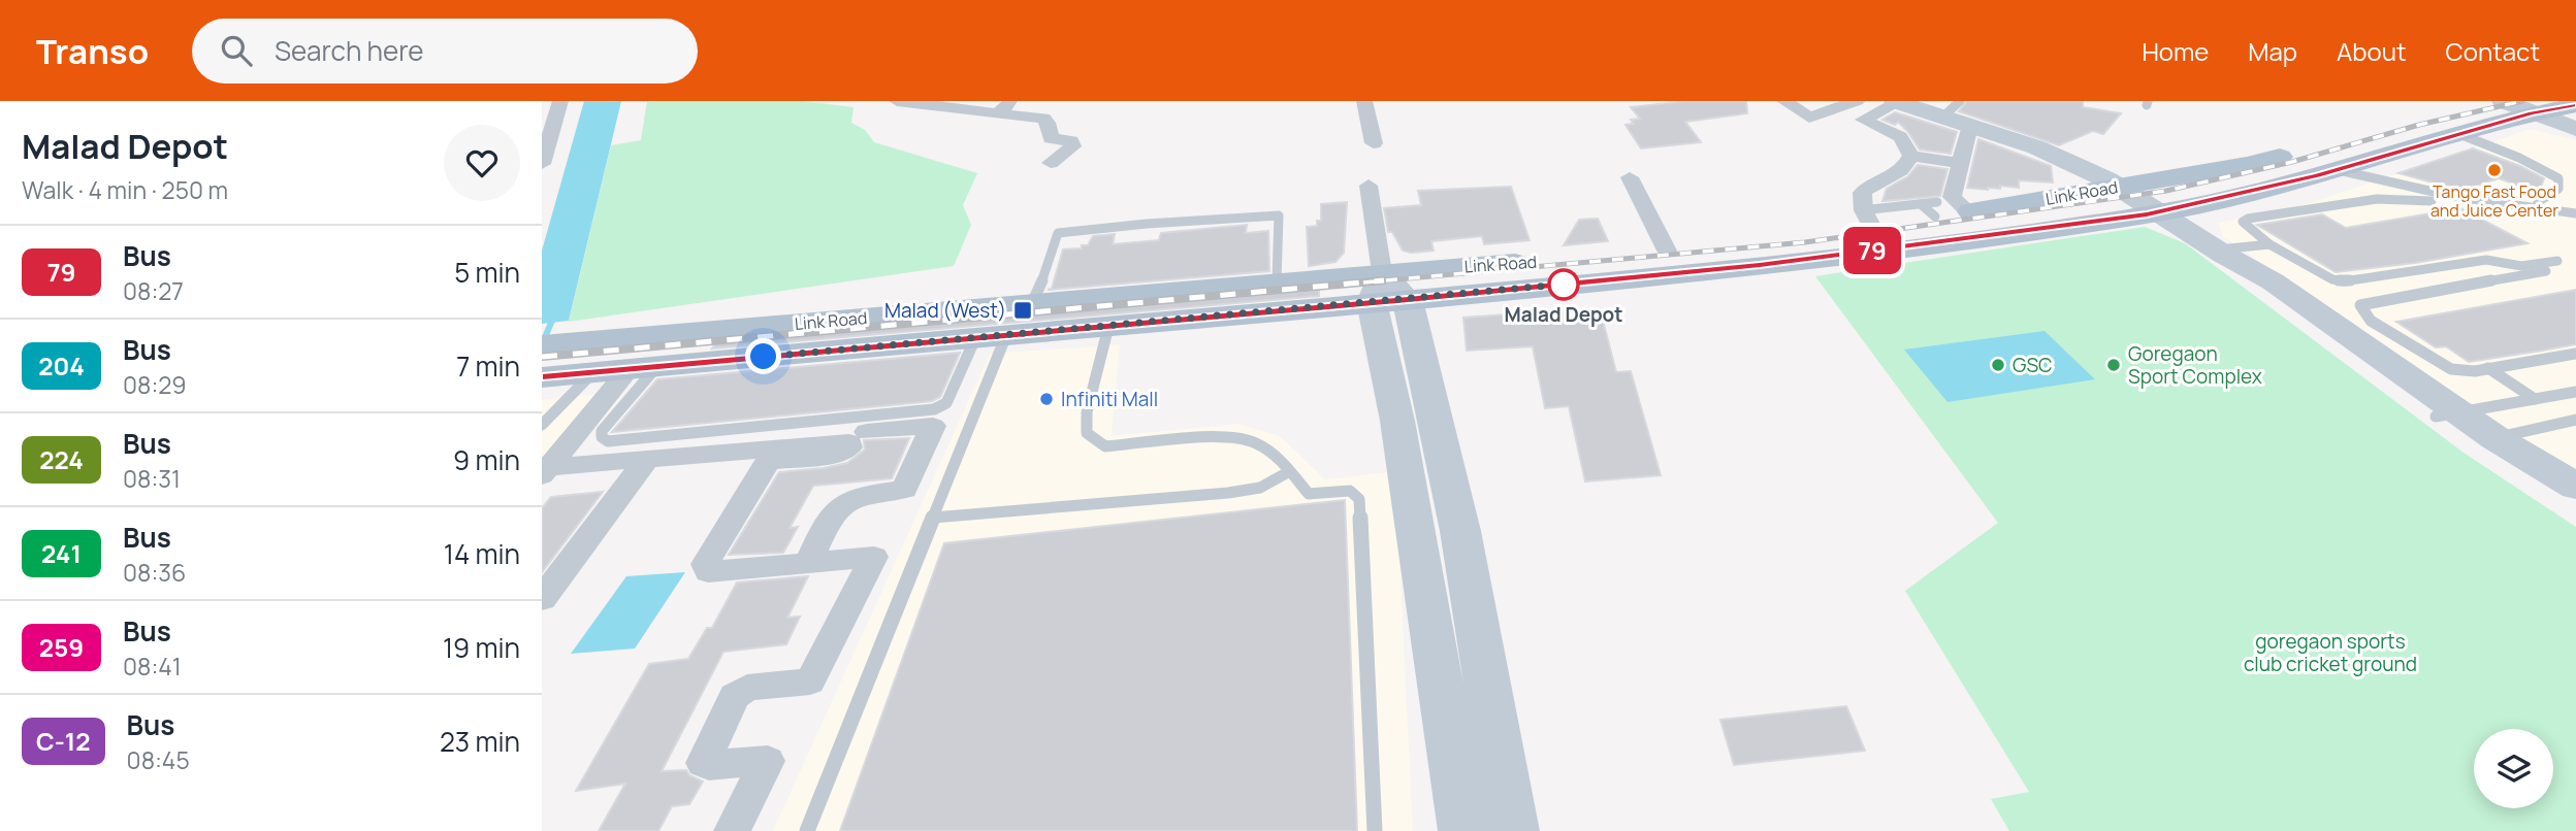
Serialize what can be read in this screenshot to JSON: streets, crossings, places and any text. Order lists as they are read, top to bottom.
{
  "streets": {
    "main road": ["Link Road"]
  },
  "parks": ["goregaon sports club cricket ground"],
  "places": {
    "other": [
      "Tango Fast Food and Juice Center",
      "Malad Depot",
      "GSC",
      "Goregaon Sport Complex",
      "Infiniti Mall"
    ],
    "transit": ["Malad (West)"]
  },
  "lines": ["bus line 79"],
  "page": {
    "header": "Transo",
    "search": "Search here",
    "nav": [
      "Home",
      "Map",
      "About",
      "Contact"
    ],
    "heading": ["Malad Depot", "Walk · 4 min · 250 m"],
    "on_map": "79",
    "list": [
      {
        "mark": "79",
        "name": "Bus",
        "note": "08:27",
        "value": "5 min"
      },
      {
        "mark": "204",
        "name": "Bus",
        "note": "08:29",
        "value": "7 min"
      },
      {
        "mark": "224",
        "name": "Bus",
        "note": "08:31",
        "value": "9 min"
      },
      {
        "mark": "241",
        "name": "Bus",
        "note": "08:36",
        "value": "14 min"
      },
      {
        "mark": "259",
        "name": "Bus",
        "note": "08:41",
        "value": "19 min"
      },
      {
        "mark": "C-12",
        "name": "Bus",
        "note": "08:45",
        "value": "23 min"
      }
    ]
  }
}
